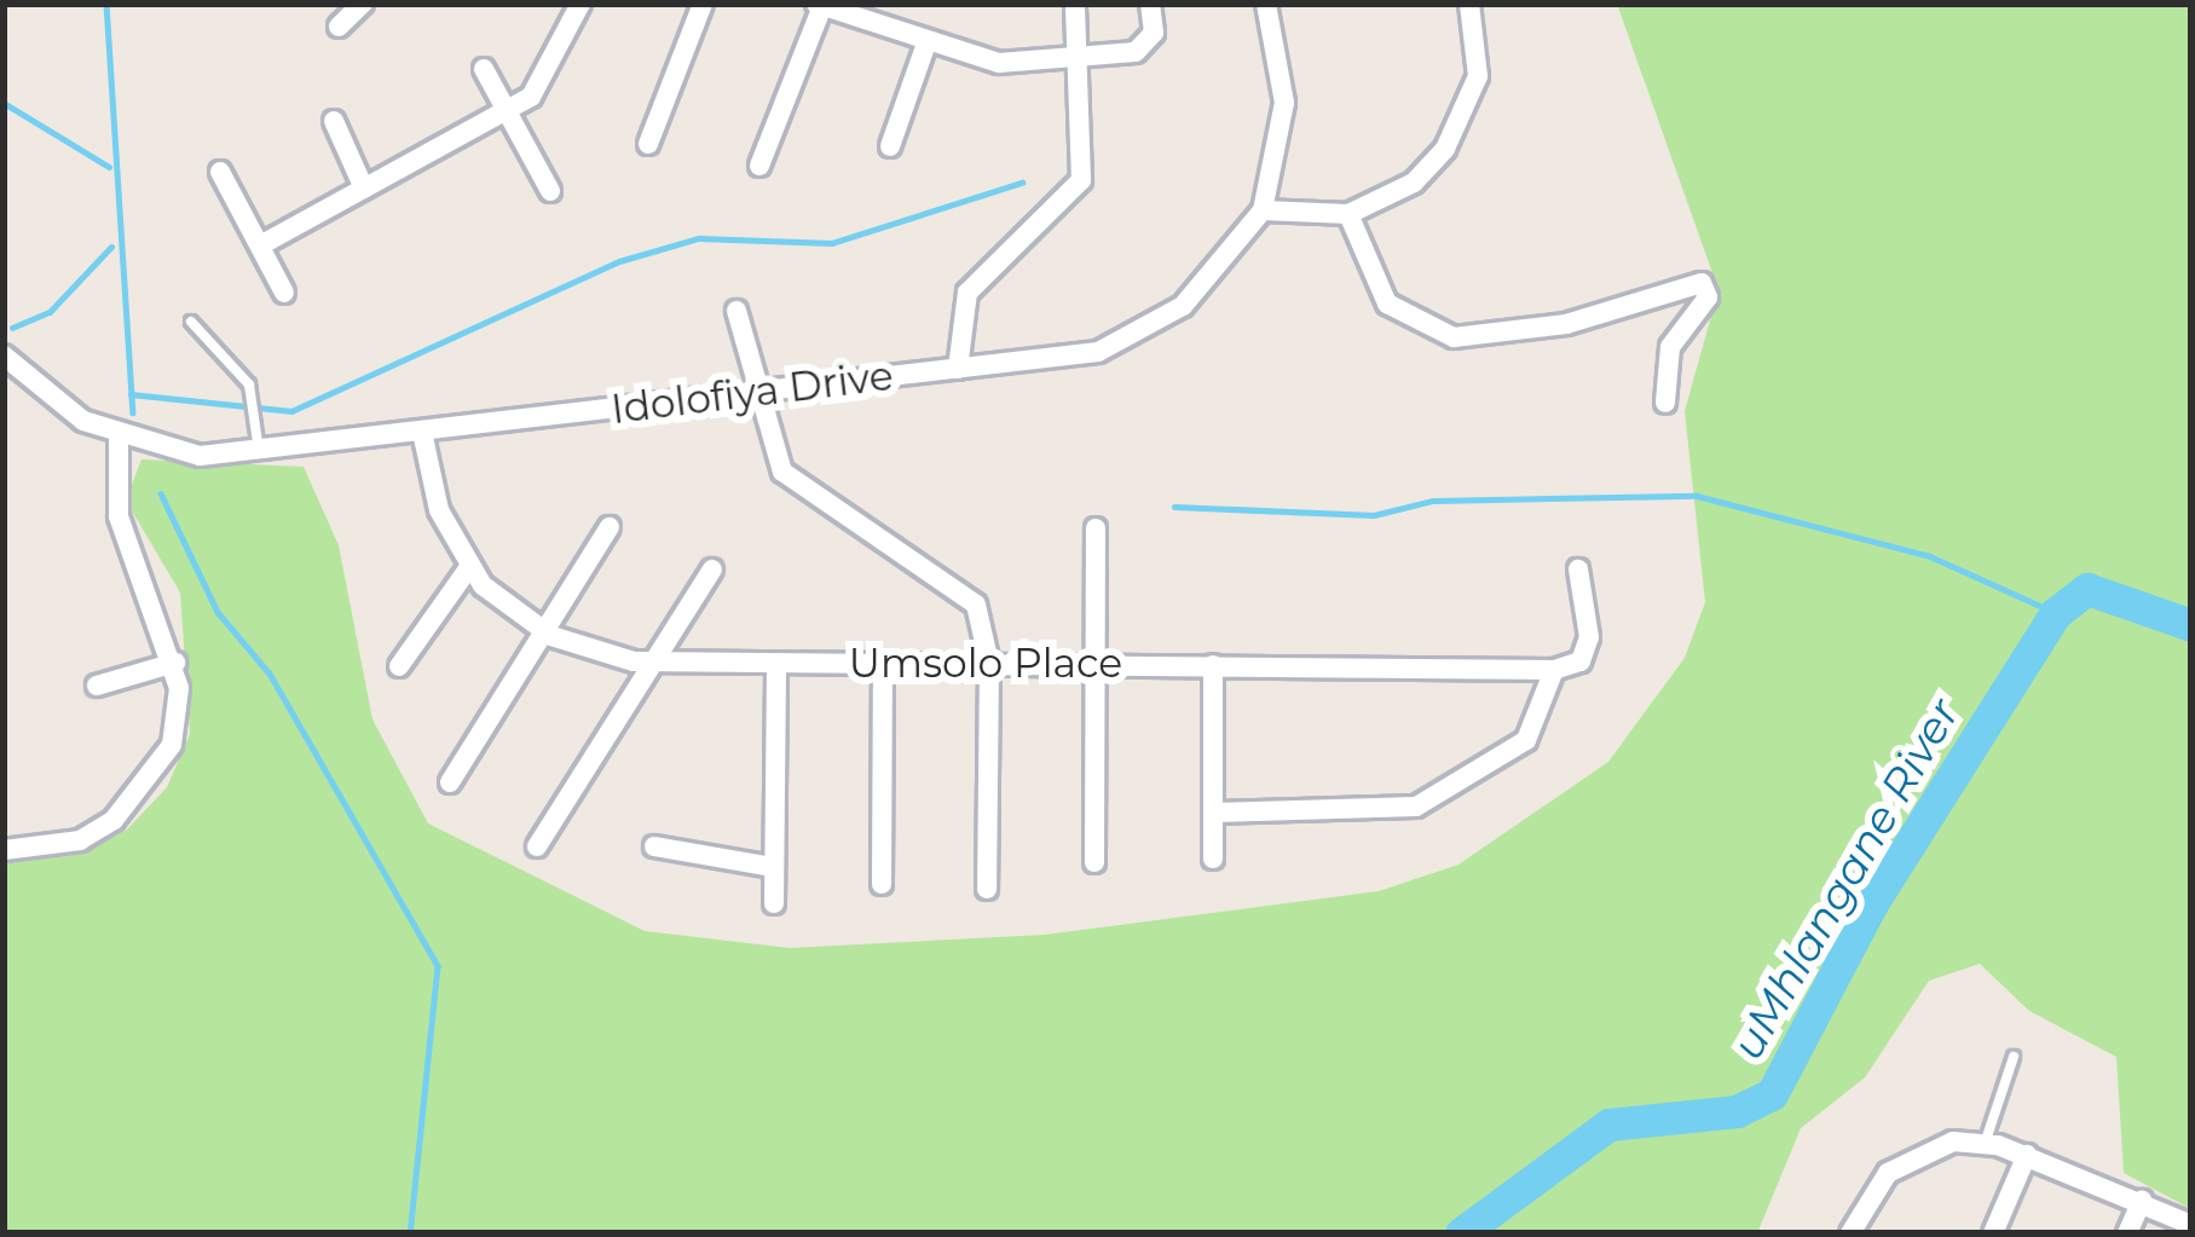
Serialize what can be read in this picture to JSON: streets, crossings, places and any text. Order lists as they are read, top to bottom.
{
  "streets": {
    "street": ["Idolofiya Drive", "Umsolo Place"]
  },
  "water": ["uMhlangane River"]
}
